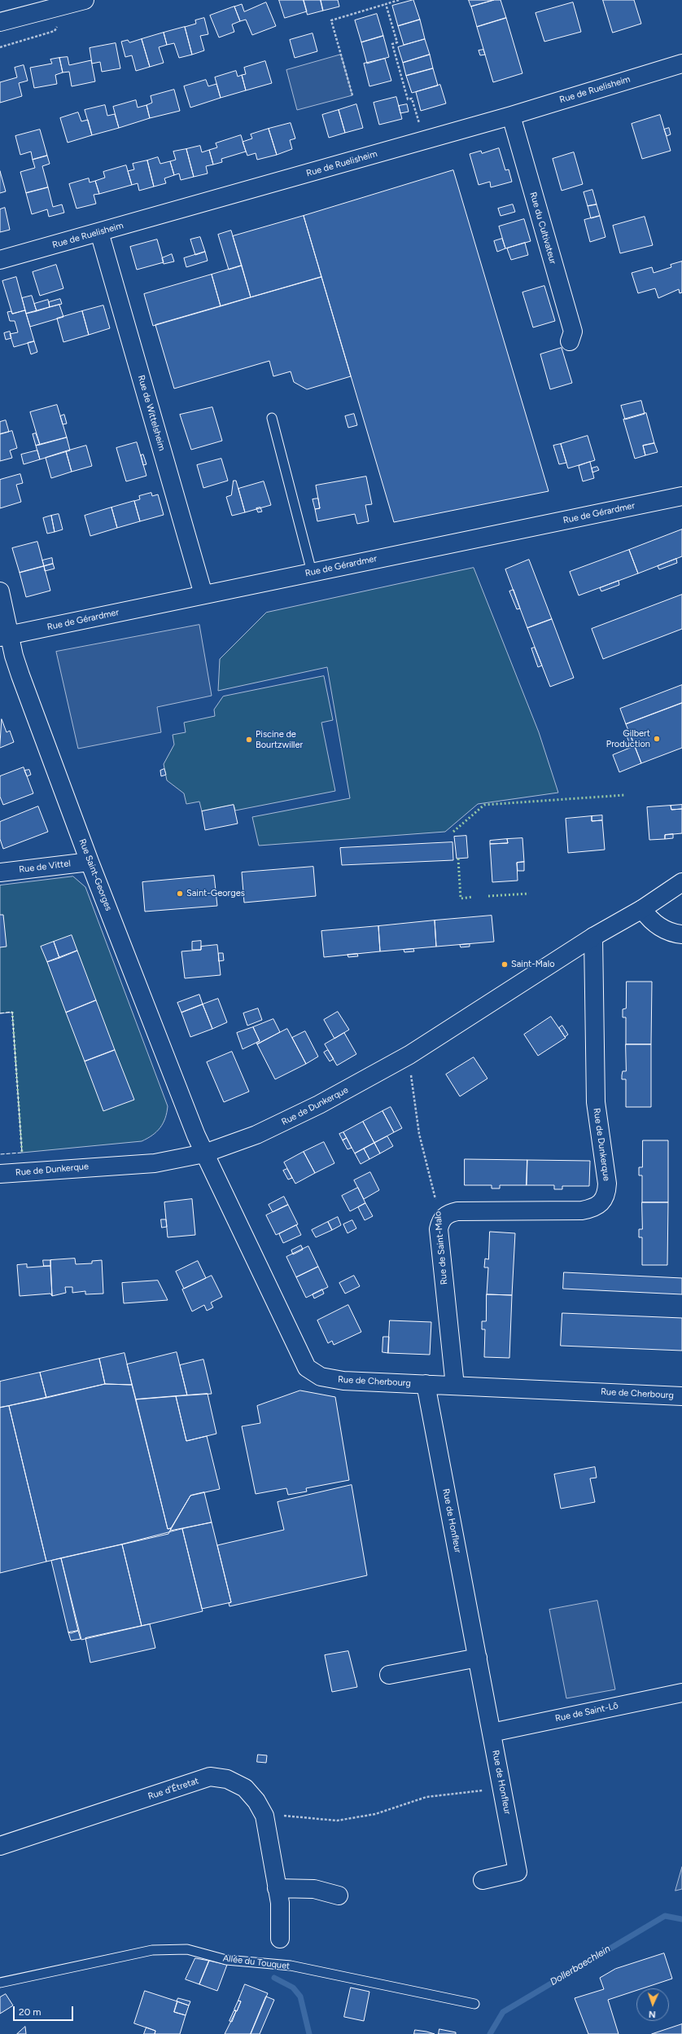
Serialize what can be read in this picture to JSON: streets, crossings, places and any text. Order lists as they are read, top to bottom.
{
  "streets": {
    "street": [
      "Rue de Ruelisheim",
      "Rue du Cultivateur",
      "Rue de Wittelsheim",
      "Rue de Gérardmer",
      "Rue de Vittel",
      "Rue Saint-Georges",
      "Rue de Dunkerque",
      "Rue de Saint-Malo",
      "Rue de Cherbourg",
      "Rue de Honfleur",
      "Rue de Saint-Lô",
      "Rue d'Étretat"
    ],
    "lane": ["Allée du Touquet"]
  },
  "crossings": [
    ["Rue de Ruelisheim", "Rue du Cultivateur"],
    ["Rue de Ruelisheim", "Rue de Wittelsheim"],
    ["Rue de Wittelsheim", "Rue de Gérardmer"],
    ["Rue de Gérardmer", "Rue Saint-Georges"],
    ["Rue de Vittel", "Rue Saint-Georges"],
    ["Rue Saint-Georges", "Rue de Dunkerque"],
    ["Rue Saint-Georges", "Rue de Cherbourg"],
    ["Rue de Dunkerque", "Rue de Saint-Malo"],
    ["Rue de Dunkerque", "Rue de Cherbourg"],
    ["Rue de Saint-Malo", "Rue de Cherbourg"],
    ["Rue de Cherbourg", "Rue de Honfleur"],
    ["Rue de Honfleur", "Rue de Saint-Lô"]
  ],
  "water": ["Dollerbaechlein"],
  "places": [
    "Gilbert Production",
    "Piscine de Bourtzwiller",
    "Saint-Georges",
    "Saint-Malo"
  ],
  "scale_bar": "20 m",
  "north": "bottom"
}
